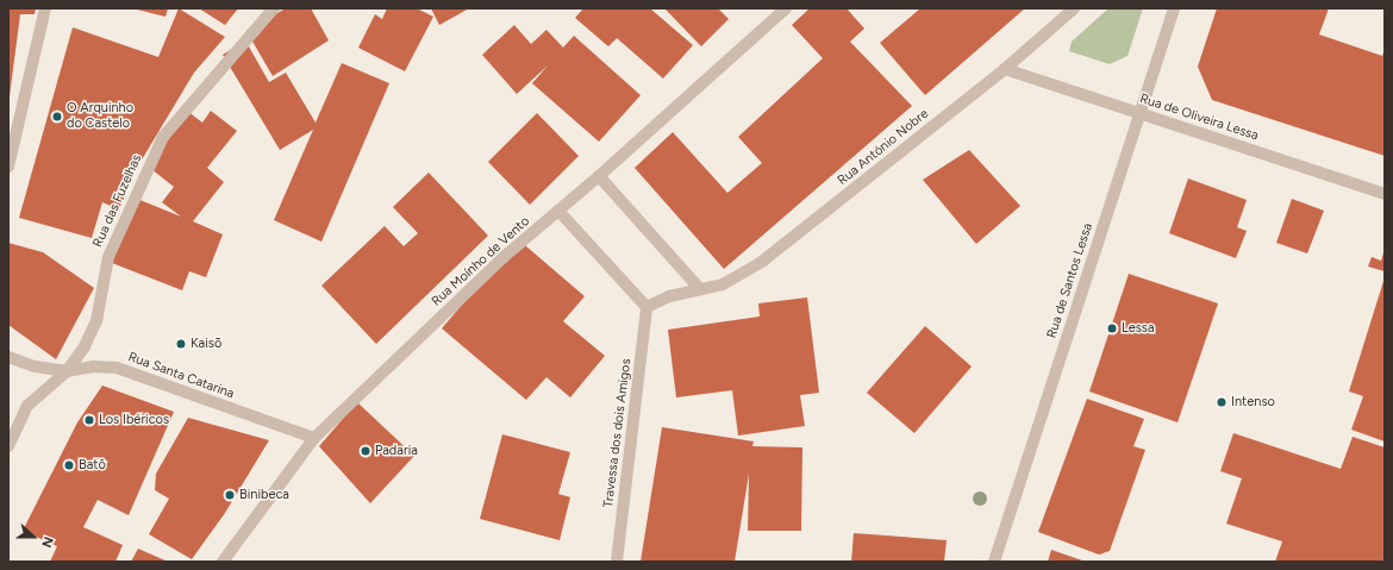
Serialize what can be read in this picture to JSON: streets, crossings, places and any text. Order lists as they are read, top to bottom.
{
  "streets": {
    "street": [
      "Rua de Oliveira Lessa",
      "Rua António Nobre",
      "Rua das Fuzelhas",
      "Rua Moínho de Vento",
      "Rua de Santos Lessa",
      "Rua Santa Catarina",
      "Travessa dos dois Amigos"
    ]
  },
  "crossings": [
    ["Rua de Oliveira Lessa", "Rua António Nobre"],
    ["Rua de Oliveira Lessa", "Rua de Santos Lessa"],
    ["Rua das Fuzelhas", "Rua Santa Catarina"],
    ["Rua Moínho de Vento", "Rua Santa Catarina"]
  ],
  "places": [
    "O Arquinho do Castelo",
    "Lessa",
    "Kaisō",
    "Intenso",
    "Los Ibéricos",
    "Padaria",
    "Batô",
    "Binibeca"
  ],
  "north": "right"
}
